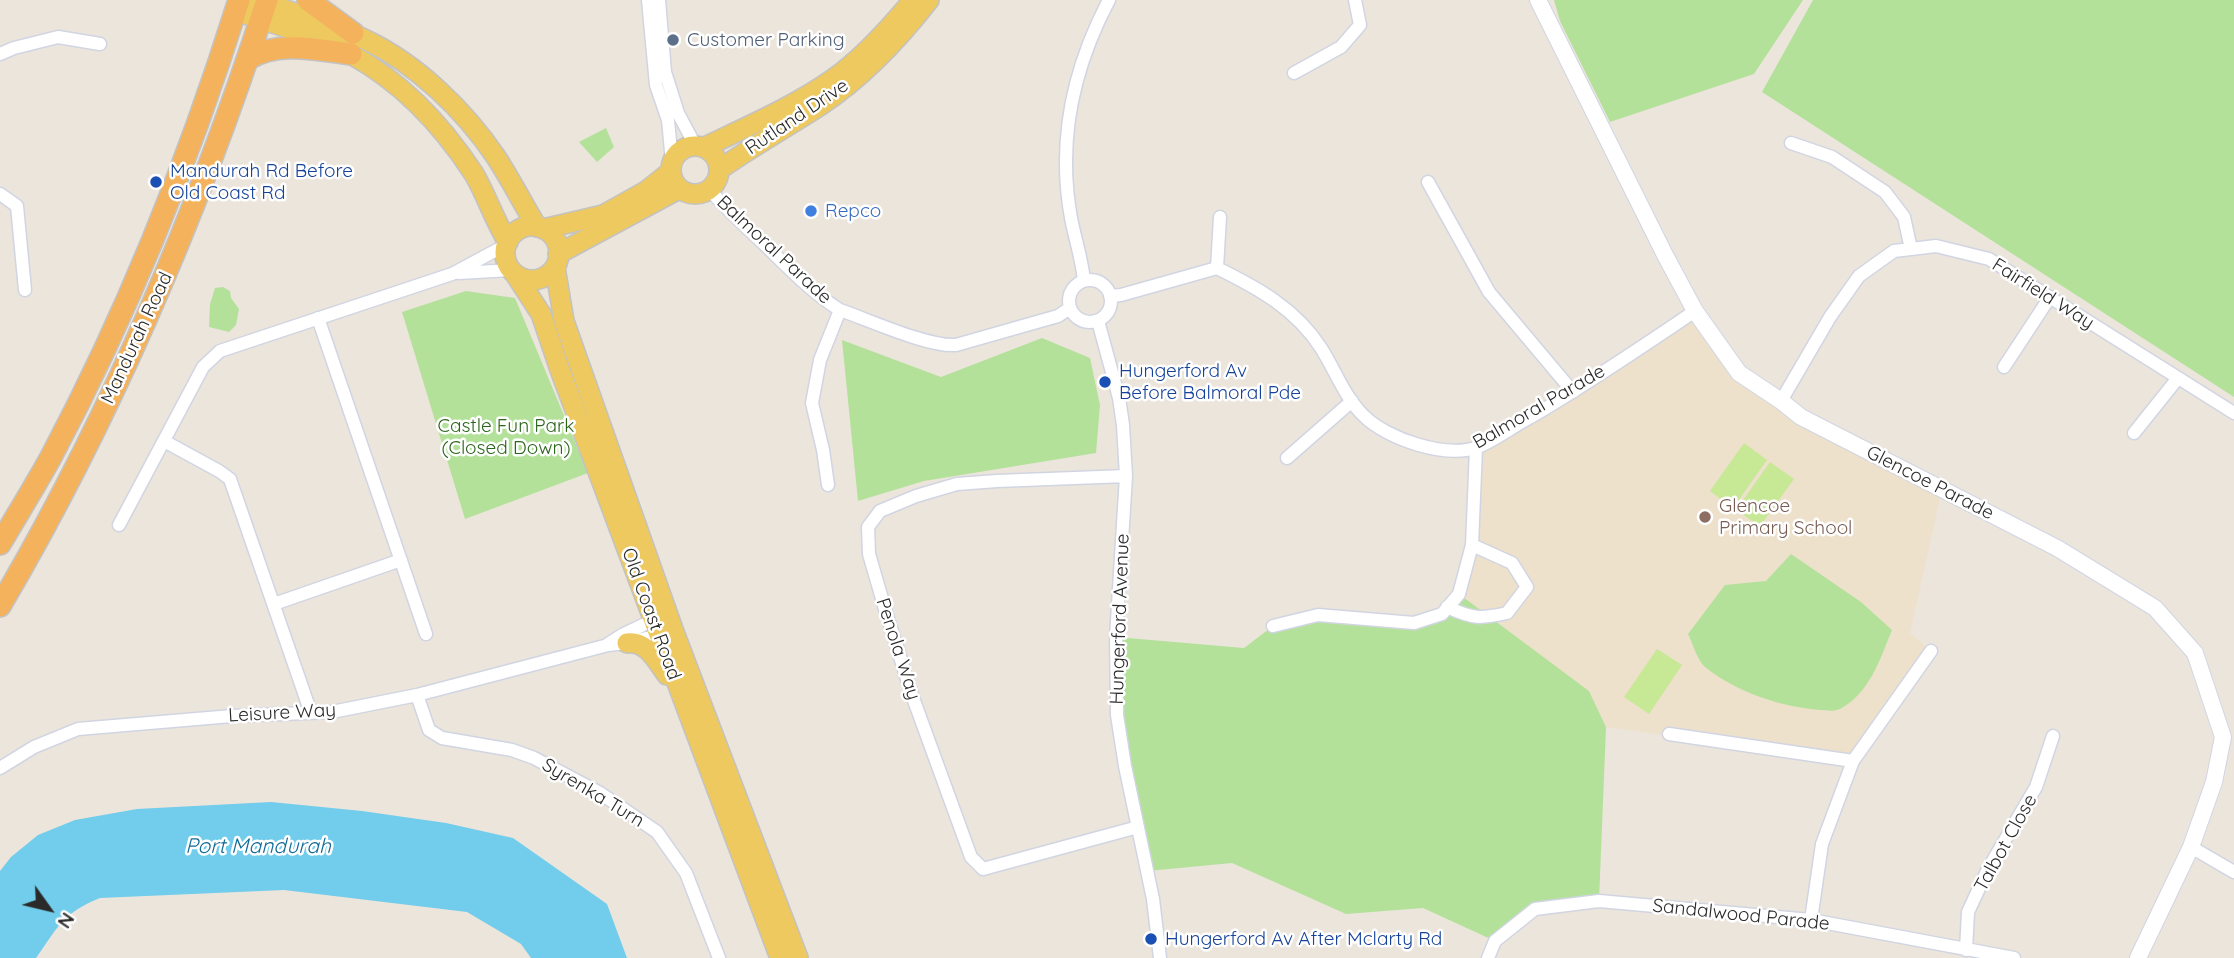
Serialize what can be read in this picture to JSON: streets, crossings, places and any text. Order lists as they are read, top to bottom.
{
  "streets": {
    "highway": ["Mandurah Road"],
    "main road": ["Rutland Drive", "Old Coast Road"],
    "street": [
      "Balmoral Parade",
      "Fairfield Way",
      "Glencoe Parade",
      "Hungerford Avenue",
      "Penola Way",
      "Leisure Way",
      "Syrenka Turn",
      "Talbot Close",
      "Sandalwood Parade"
    ]
  },
  "crossings": [
    ["Rutland Drive", "Balmoral Parade"],
    ["Balmoral Parade", "Glencoe Parade"],
    ["Balmoral Parade", "Hungerford Avenue"],
    ["Fairfield Way", "Glencoe Parade"],
    ["Old Coast Road", "Leisure Way"],
    ["Hungerford Avenue", "Penola Way"],
    ["Leisure Way", "Syrenka Turn"],
    ["Talbot Close", "Sandalwood Parade"]
  ],
  "water": ["Port Mandurah"],
  "parks": ["Castle Fun Park (Closed Down)"],
  "places": [
    "Customer Parking",
    "Mandurah Rd Before Old Coast Rd",
    "Repco",
    "Hungerford Av Before Balmoral Pde",
    "Glencoe Primary School",
    "Hungerford Av After Mclarty Rd"
  ],
  "north": "bottom right"
}
